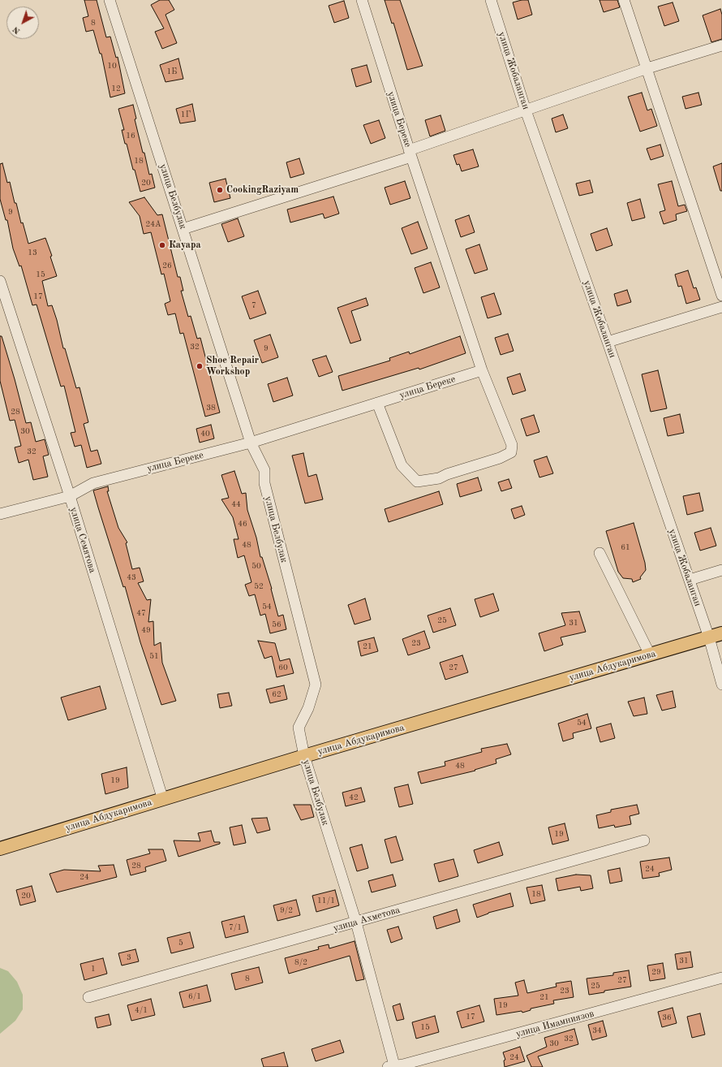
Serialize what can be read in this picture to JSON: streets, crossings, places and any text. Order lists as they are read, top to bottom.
{
  "streets": {
    "main road": ["улица Абдукаримова"],
    "street": [
      "улица Жобаланган",
      "улица Береке",
      "улица Белбулак",
      "улица Семятова",
      "улица Ахметова",
      "улица Имамниязов"
    ]
  },
  "crossings": [
    ["улица Жобаланган", "улица Абдукаримова"],
    ["улица Береке", "улица Белбулак"],
    ["улица Береке", "улица Семятова"],
    ["улица Белбулак", "улица Абдукаримова"],
    ["улица Белбулак", "улица Ахметова"],
    ["улица Белбулак", "улица Имамниязов"],
    ["улица Семятова", "улица Абдукаримова"]
  ],
  "places": ["CookingRaziyam", "Кауара", "Shoe Repair Workshop"],
  "house_numbers": [
    "8",
    "10",
    "1Б",
    "12",
    "1Г",
    "16",
    "18",
    "20",
    "9",
    "24А",
    "13",
    "26",
    "15",
    "17",
    "7",
    "32",
    "9",
    "38",
    "28",
    "30",
    "40",
    "32",
    "44",
    "46",
    "48",
    "61",
    "50",
    "43",
    "52",
    "54",
    "47",
    "25",
    "31",
    "56",
    "49",
    "23",
    "21",
    "51",
    "60",
    "27",
    "62",
    "54",
    "48",
    "19",
    "42",
    "19",
    "28",
    "24",
    "24",
    "18",
    "20",
    "11/1",
    "9/2",
    "7/1",
    "5",
    "3",
    "31",
    "8/2",
    "1",
    "29",
    "8",
    "27",
    "25",
    "23",
    "6/1",
    "21",
    "19",
    "4/1",
    "17",
    "36",
    "15",
    "34",
    "32",
    "30",
    "24"
  ],
  "north": "bottom left"
}
